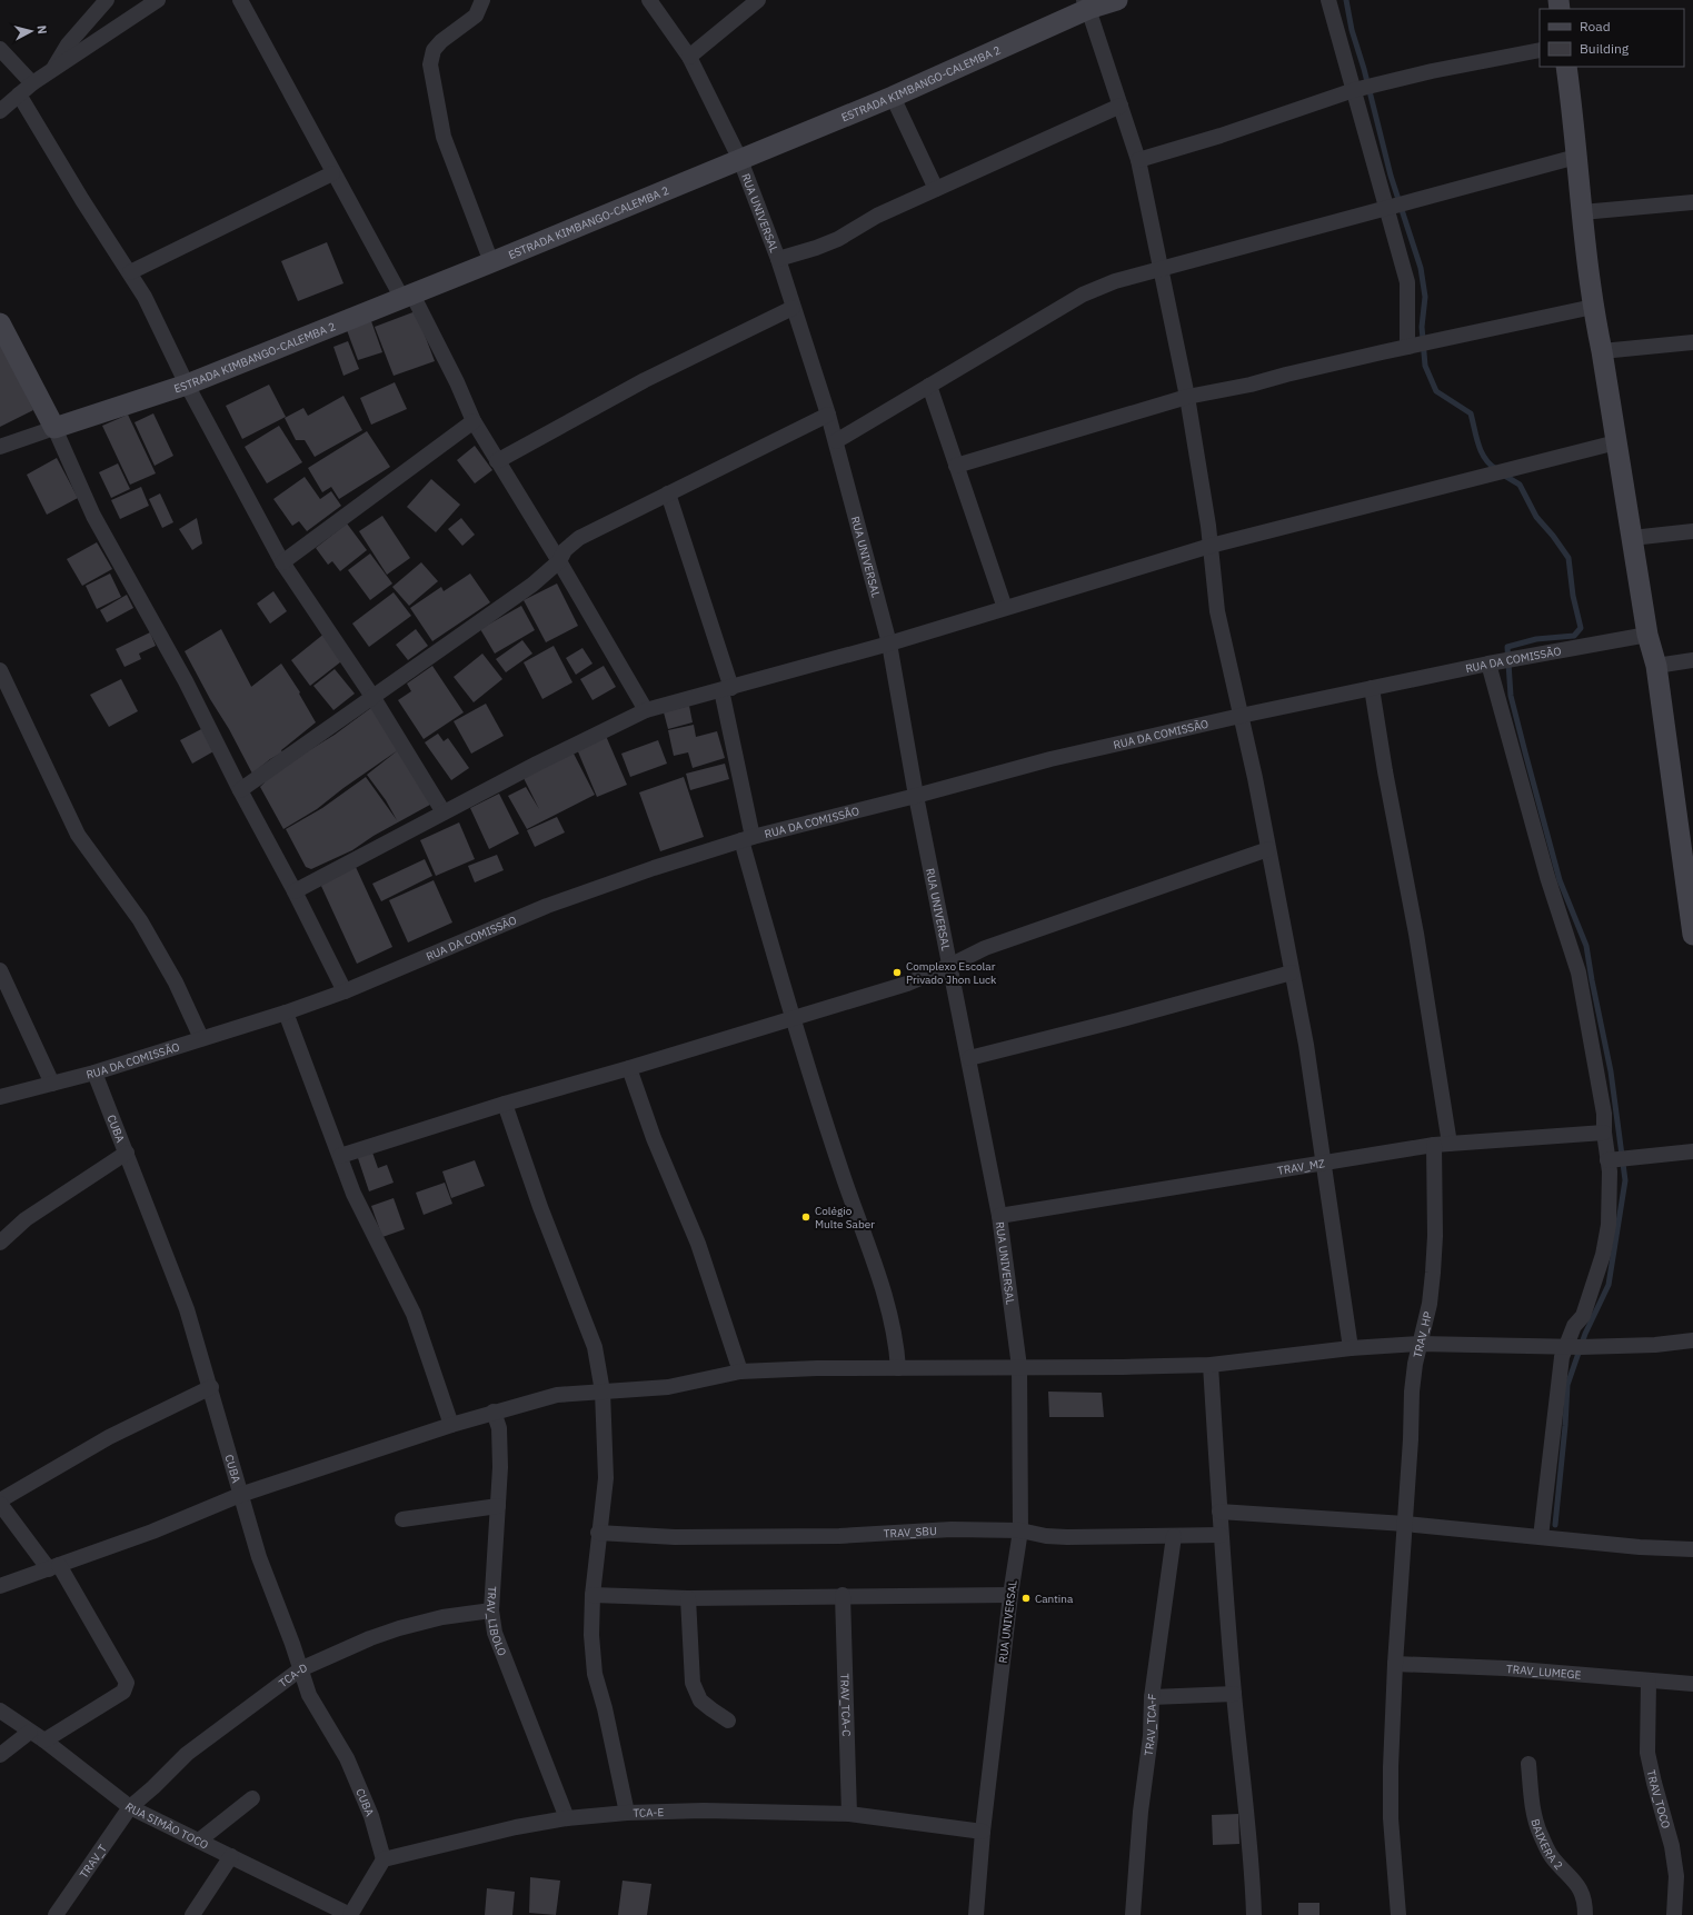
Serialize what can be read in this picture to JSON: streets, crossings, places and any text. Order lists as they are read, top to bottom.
{
  "streets": {
    "main road": ["ESTRADA KIMBANGO-CALEMBA 2"],
    "street": [
      "RUA UNIVERSAL",
      "RUA DA COMISSÃO",
      "CUBA",
      "TRAV_MZ",
      "TRAV_HP",
      "TRAV_SBU",
      "TRAV_LIBOLO",
      "TRAV_LUMEGE",
      "TCA-D",
      "TRAV_TCA-C",
      "TRAV_TCA-F",
      "TRAV_TOCO",
      "TCA-E",
      "RUA SIMÃO TOCO",
      "BAIXERA 2",
      "TRAV_T"
    ]
  },
  "crossings": [
    ["ESTRADA KIMBANGO-CALEMBA 2", "RUA UNIVERSAL"],
    ["RUA UNIVERSAL", "RUA DA COMISSÃO"],
    ["RUA UNIVERSAL", "TRAV_MZ"],
    ["RUA UNIVERSAL", "TRAV_SBU"],
    ["RUA UNIVERSAL", "TCA-E"],
    ["RUA DA COMISSÃO", "CUBA"],
    ["RUA DA COMISSÃO", "TRAV_HP"],
    ["CUBA", "TCA-D"],
    ["CUBA", "TCA-E"],
    ["TRAV_MZ", "TRAV_HP"],
    ["TRAV_HP", "TRAV_LUMEGE"],
    ["TRAV_SBU", "TRAV_TCA-F"],
    ["TRAV_LIBOLO", "TCA-D"],
    ["TRAV_LIBOLO", "TCA-E"],
    ["TRAV_LUMEGE", "TRAV_TOCO"],
    ["TCA-D", "RUA SIMÃO TOCO"],
    ["TCA-D", "TRAV_T"],
    ["TRAV_TCA-C", "TCA-E"],
    ["RUA SIMÃO TOCO", "TRAV_T"]
  ],
  "places": ["Complexo Escolar Privado Jhon Luck", "Colégio Multe Saber", "Cantina"],
  "legend": ["Road", "Building"],
  "north": "right"
}
